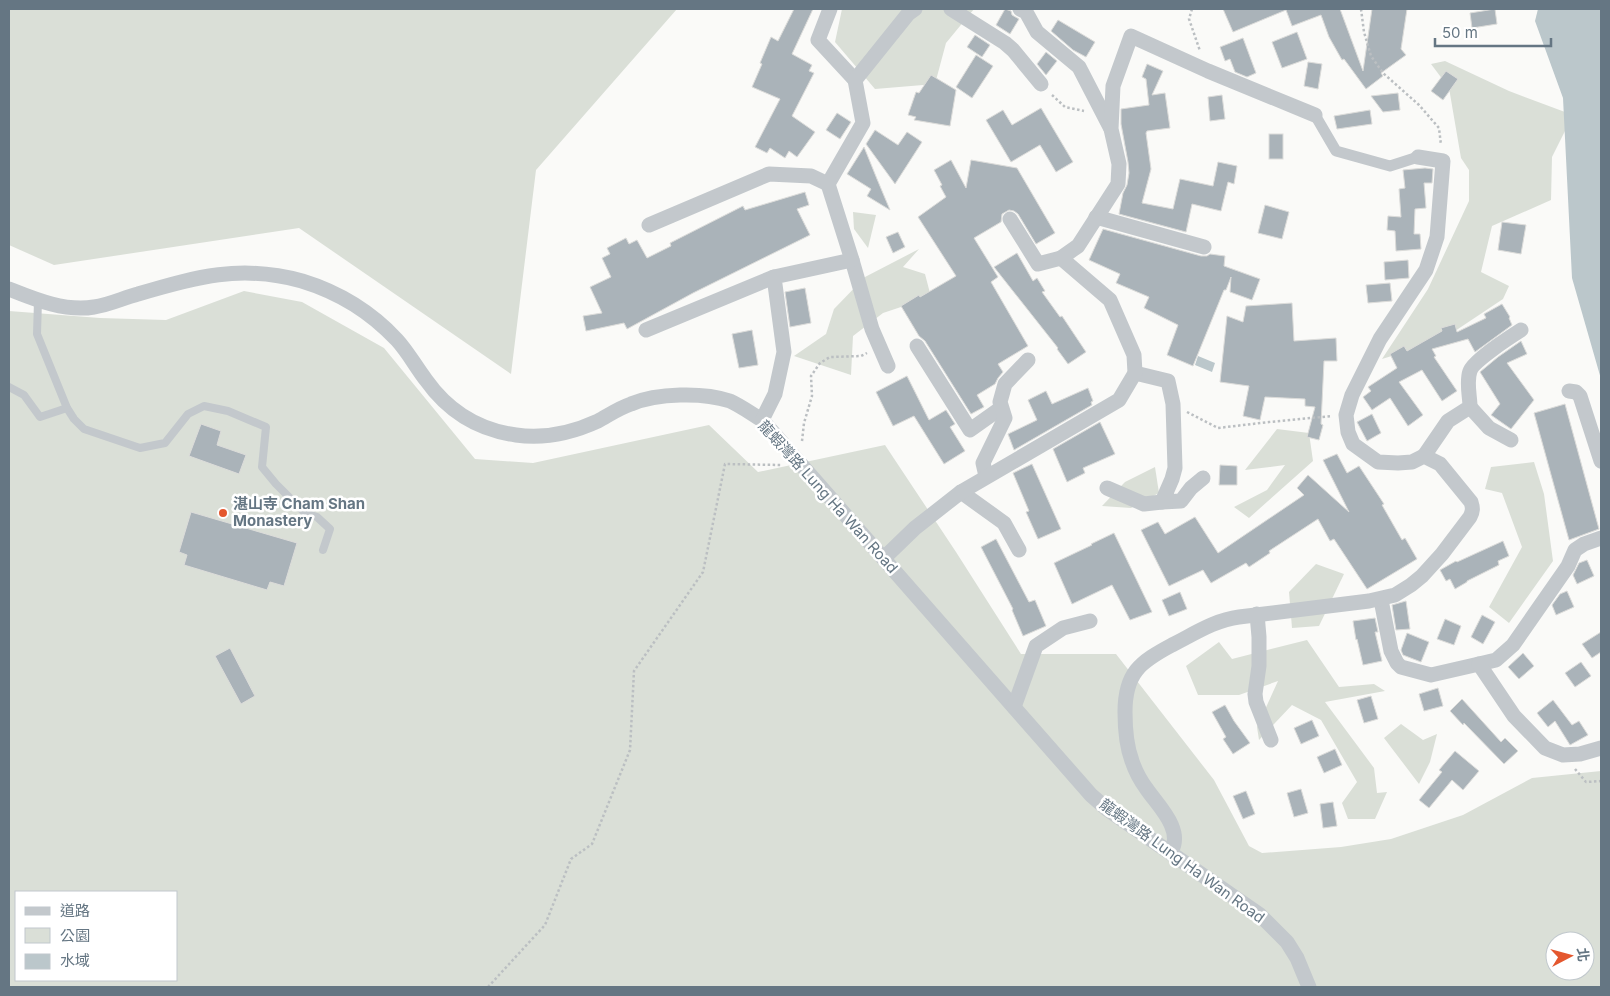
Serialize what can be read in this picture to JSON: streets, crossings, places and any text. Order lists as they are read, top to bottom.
{
  "streets": {
    "street": ["龍蝦灣路 Lung Ha Wan Road"]
  },
  "places": ["湛山寺 Cham Shan Monastery"],
  "legend": ["道路", "公園", "水域"],
  "scale_bar": "50 m",
  "north": "right"
}
